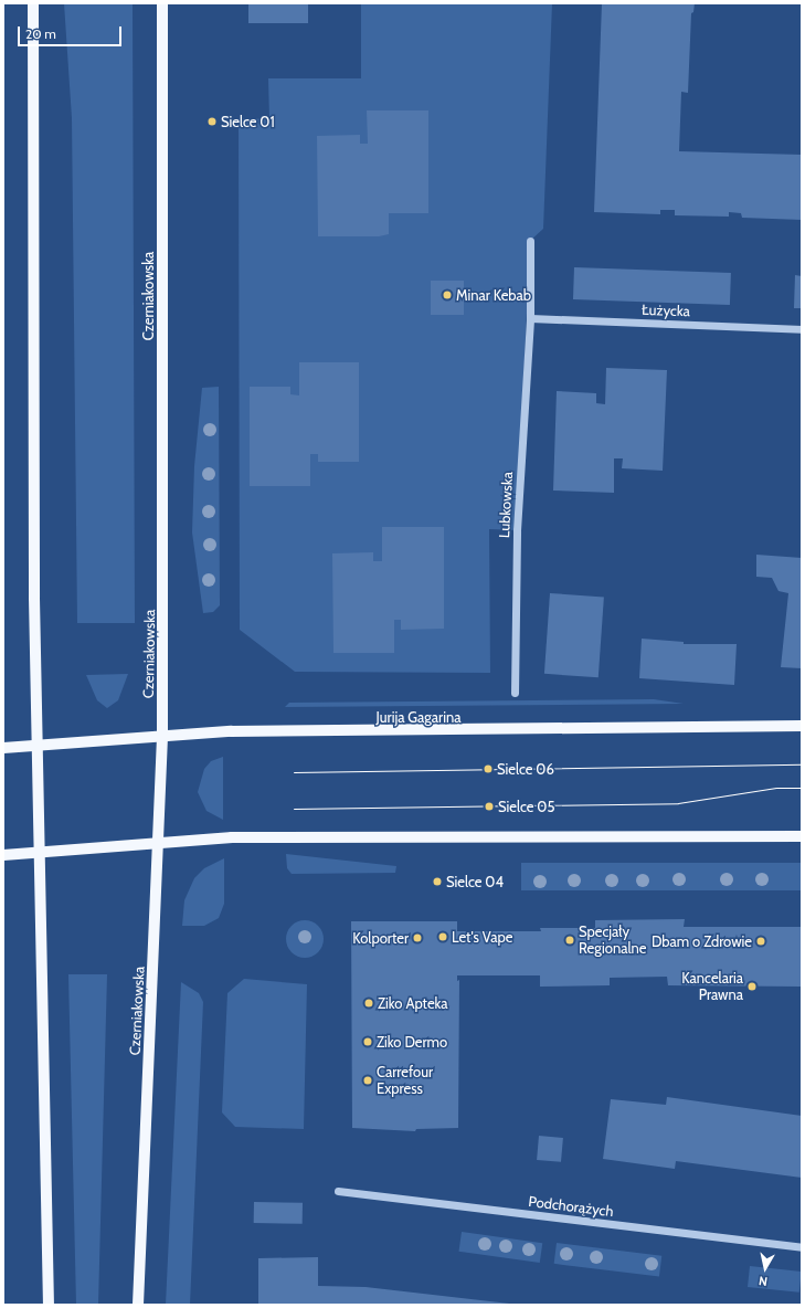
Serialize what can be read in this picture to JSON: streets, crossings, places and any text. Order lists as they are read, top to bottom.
{
  "streets": {
    "main road": ["Czerniakowska", "Jurija Gagarina"],
    "street": ["Łużycka", "Lubkowska", "Podchorążych"]
  },
  "crossings": [
    ["Czerniakowska", "Jurija Gagarina"],
    ["Łużycka", "Lubkowska"]
  ],
  "places": [
    "Sielce 01",
    "Minar Kebab",
    "Sielce 06",
    "Sielce 05",
    "Sielce 04",
    "Let's Vape",
    "Kolporter",
    "Specjały Regionalne",
    "Dbam o Zdrowie",
    "Kancelaria Prawna",
    "Ziko Apteka",
    "Ziko Dermo",
    "Carrefour Express"
  ],
  "scale_bar": "20 m",
  "north": "bottom"
}
